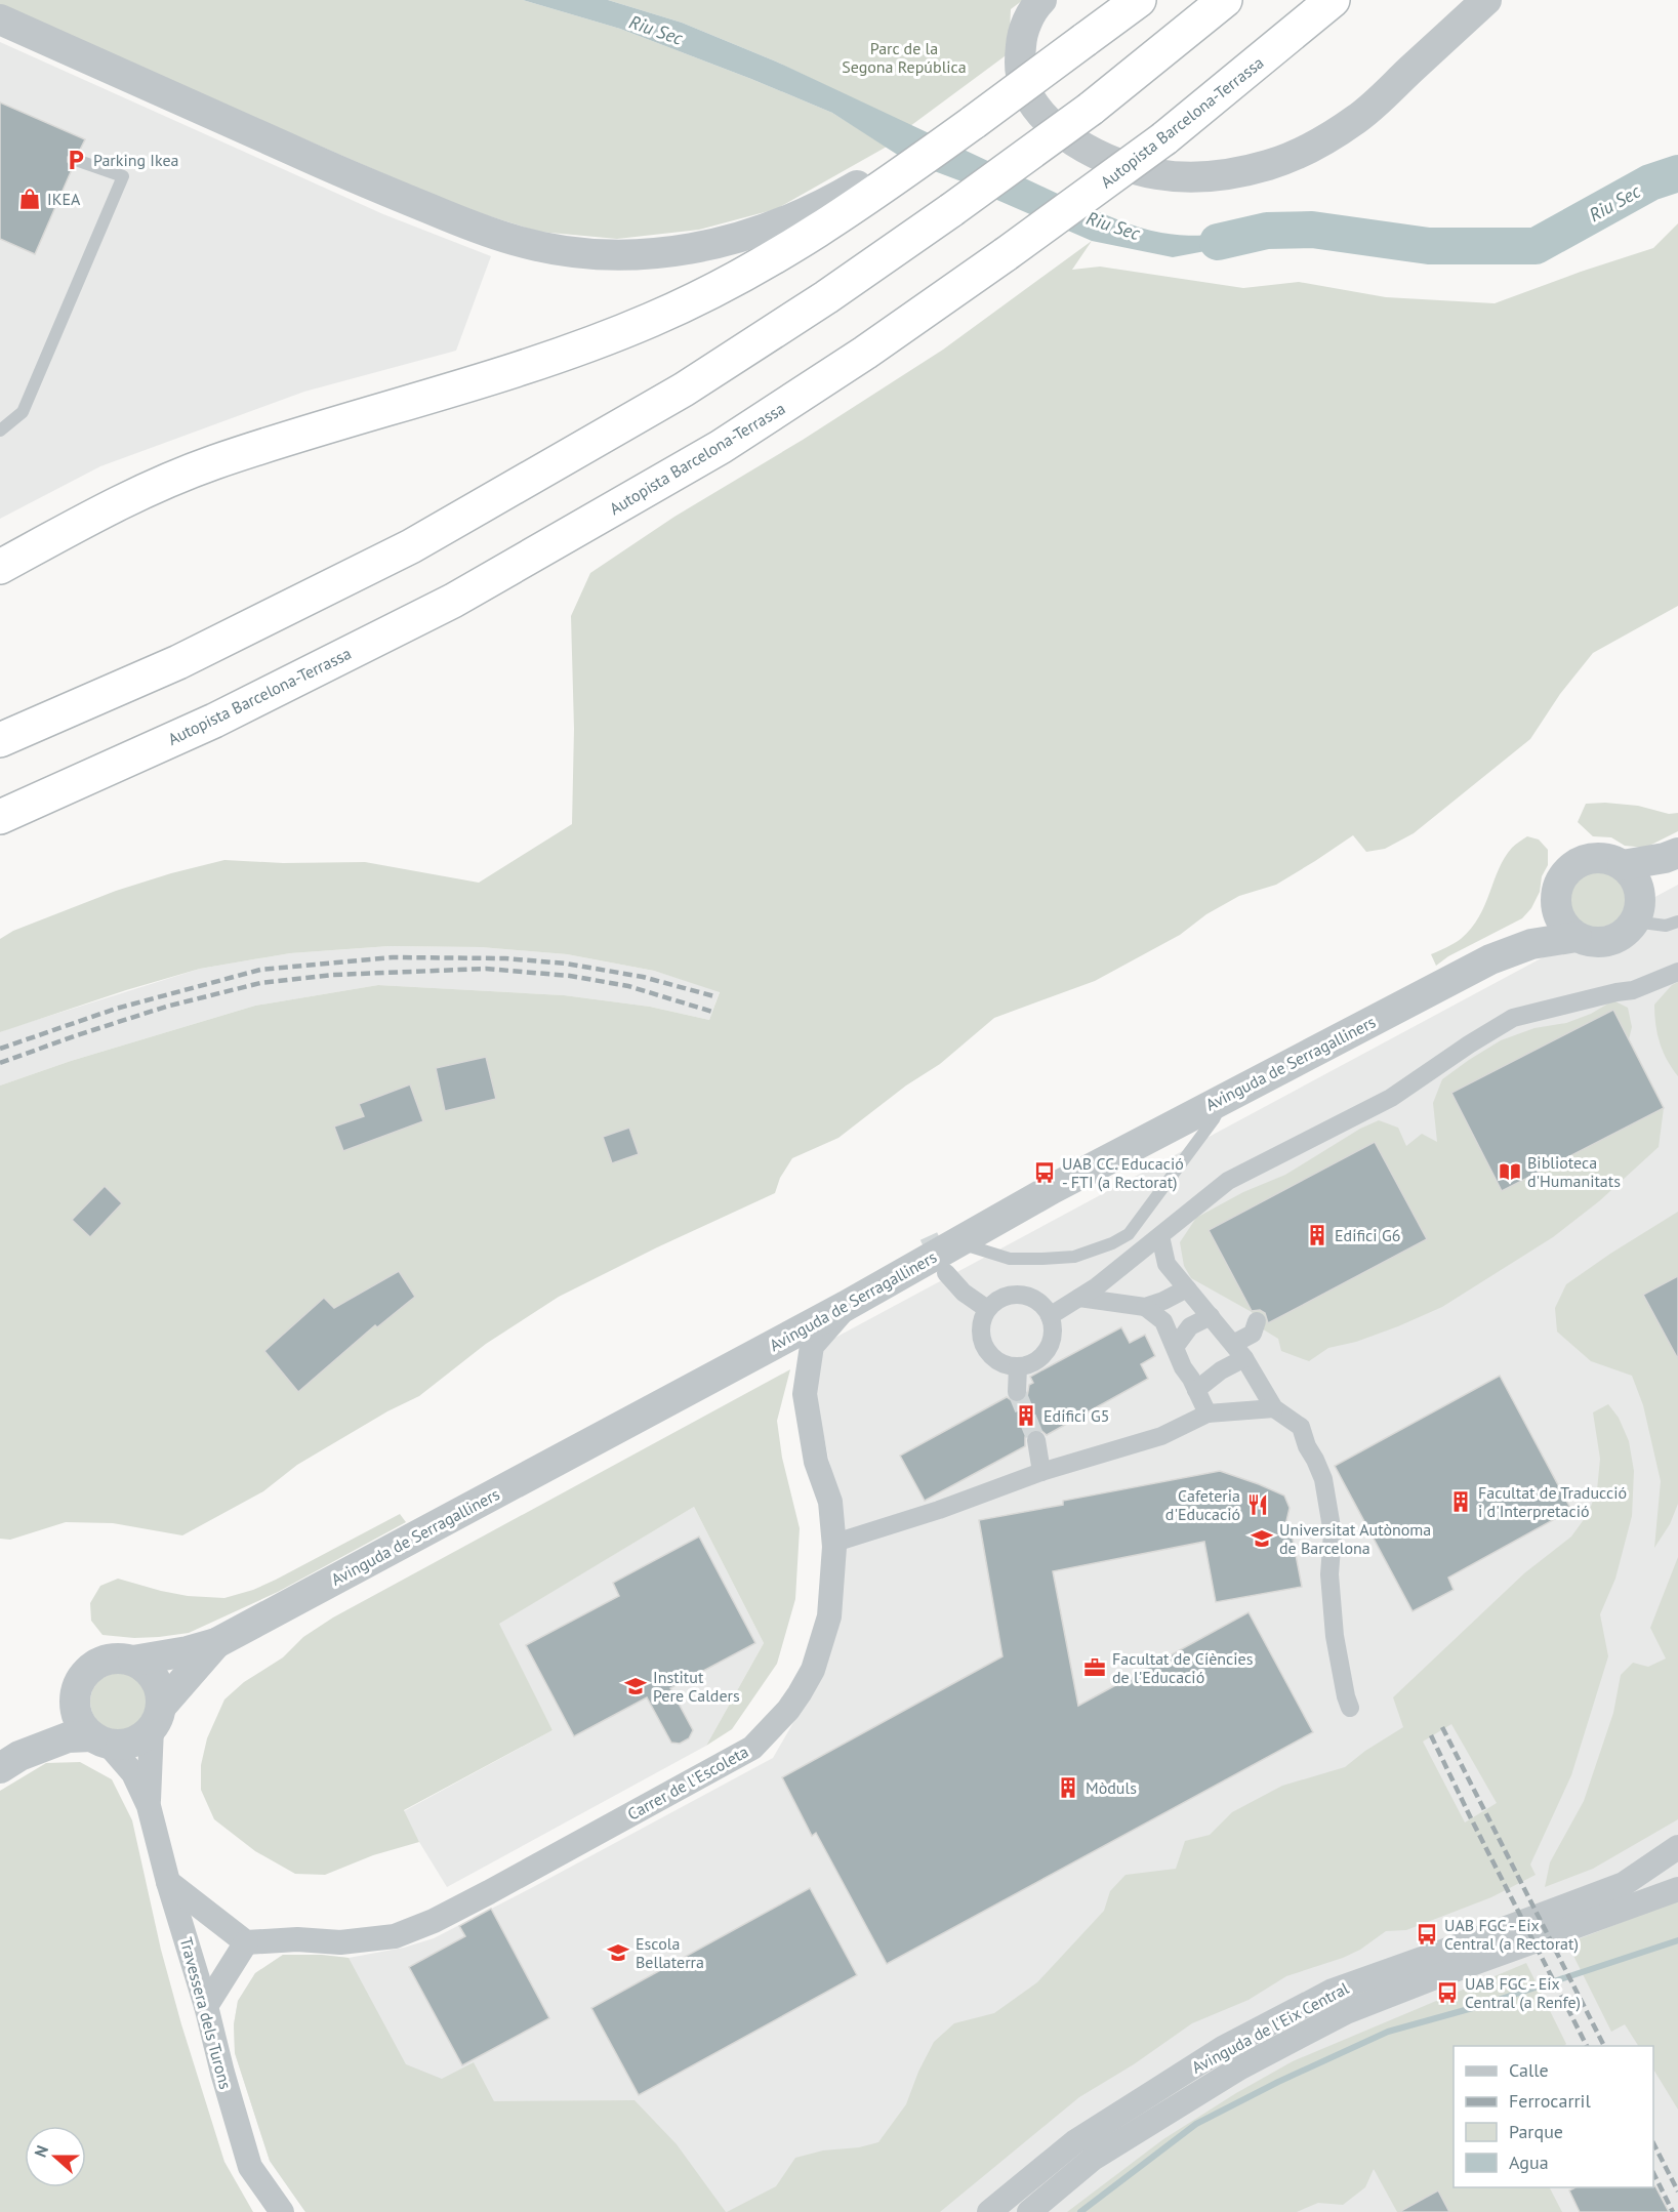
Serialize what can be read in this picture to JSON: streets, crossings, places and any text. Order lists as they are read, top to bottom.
{
  "streets": {
    "highway": ["Autopista Barcelona-Terrassa"],
    "street": [
      "Avinguda de Serragalliners",
      "Carrer de l'Escoleta",
      "Travessera dels Turons",
      "Avinguda de l'Eix Central"
    ]
  },
  "crossings": [
    ["Avinguda de Serragalliners", "Carrer de l'Escoleta"],
    ["Avinguda de Serragalliners", "Travessera dels Turons"]
  ],
  "water": ["Riu Sec"],
  "parks": ["Parc de la Segona República"],
  "places": {
    "parking": ["Parking Ikea"],
    "shop": ["IKEA"],
    "library": ["Biblioteca d'Humanitats"],
    "bus stop": ["UAB CC. Educació - FTI (a Rectorat)", "UAB FGC - Eix Central (a Rectorat)", "UAB FGC - Eix Central (a Renfe)"],
    "building": [
      "Edifici G6",
      "Edifici G5",
      "Facultat de Traducció i d'Interpretació",
      "Mòduls"
    ],
    "restaurant": ["Cafeteria d'Educació"],
    "school or university": ["Universitat Autònoma de Barcelona", "Institut Pere Calders", "Escola Bellaterra"],
    "office": ["Facultat de Ciències de l'Educació"]
  },
  "legend": [
    "Calle",
    "Ferrocarril",
    "Parque",
    "Agua"
  ],
  "north": "left"
}
